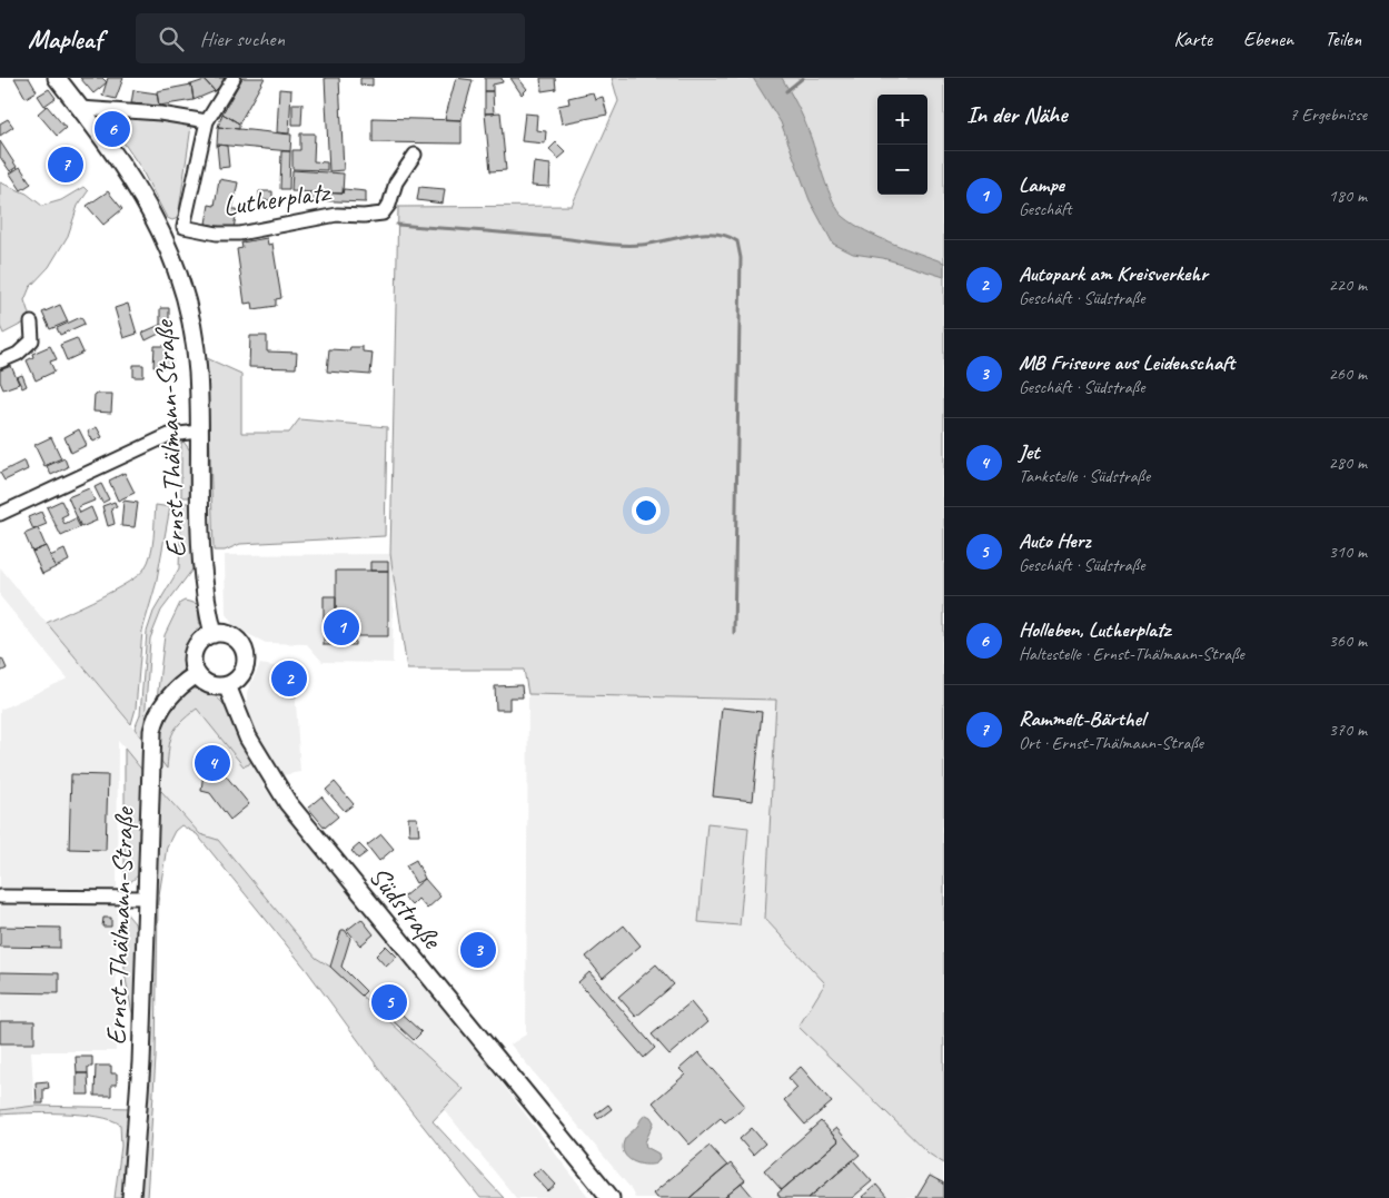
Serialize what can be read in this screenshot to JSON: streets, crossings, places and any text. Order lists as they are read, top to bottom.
{
  "streets": {
    "main road": ["Ernst-Thälmann-Straße", "Südstraße"],
    "street": ["Lutherplatz"]
  },
  "crossings": [
    ["Ernst-Thälmann-Straße", "Südstraße"]
  ],
  "page": {
    "header": "Mapleaf",
    "search": "Hier suchen",
    "nav": ["Karte", "Ebenen", "Teilen"],
    "heading": ["In der Nähe", "7 Ergebnisse"],
    "map_buttons": ["+", "−"],
    "pins": [
      "6",
      "7",
      "1",
      "2",
      "4",
      "3",
      "5"
    ],
    "list": [
      {
        "mark": "1",
        "name": "Lampe",
        "note": "Geschäft",
        "value": "180 m"
      },
      {
        "mark": "2",
        "name": "Autopark am Kreisverkehr",
        "note": "Geschäft · Südstraße",
        "value": "220 m"
      },
      {
        "mark": "3",
        "name": "MB Friseure aus Leidenschaft",
        "note": "Geschäft · Südstraße",
        "value": "260 m"
      },
      {
        "mark": "4",
        "name": "Jet",
        "note": "Tankstelle · Südstraße",
        "value": "280 m"
      },
      {
        "mark": "5",
        "name": "Auto Herz",
        "note": "Geschäft · Südstraße",
        "value": "310 m"
      },
      {
        "mark": "6",
        "name": "Holleben, Lutherplatz",
        "note": "Haltestelle · Ernst-Thälmann-Straße",
        "value": "360 m"
      },
      {
        "mark": "7",
        "name": "Rammelt-Bärthel",
        "note": "Ort · Ernst-Thälmann-Straße",
        "value": "370 m"
      }
    ]
  }
}
